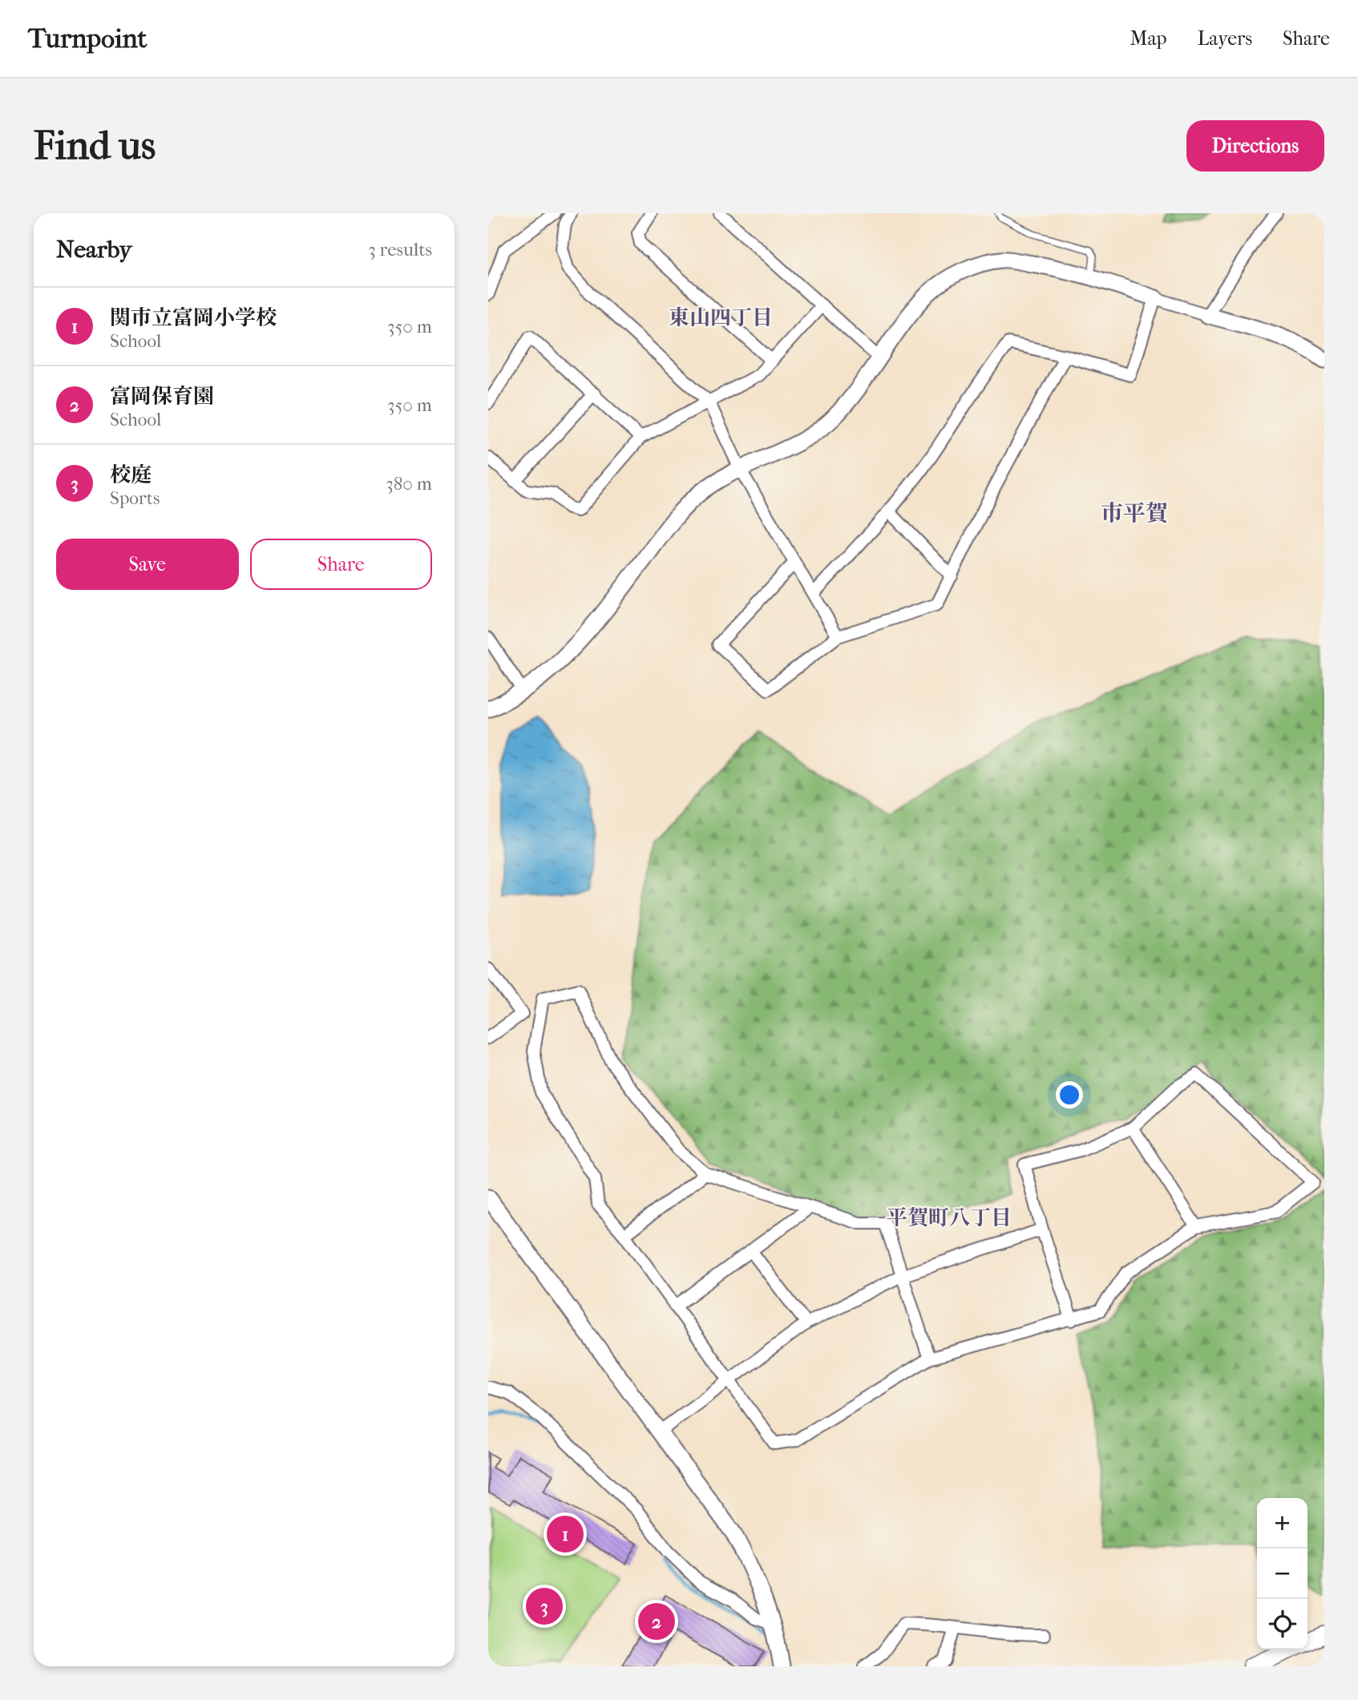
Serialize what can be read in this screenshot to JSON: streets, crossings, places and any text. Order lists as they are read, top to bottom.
{
  "districts": ["東山四丁目", "市平賀", "平賀町八丁目"],
  "page": {
    "header": "Turnpoint",
    "nav": ["Map", "Layers", "Share"],
    "buttons": [
      "Directions",
      ["Save", "Share"]
    ],
    "title": "Find us",
    "heading": ["Nearby", "3 results"],
    "list": [
      {
        "mark": "1",
        "name": "関市立富岡小学校",
        "note": "School",
        "value": "350 m"
      },
      {
        "mark": "2",
        "name": "富岡保育園",
        "note": "School",
        "value": "350 m"
      },
      {
        "mark": "3",
        "name": "校庭",
        "note": "Sports",
        "value": "380 m"
      }
    ],
    "map_buttons": ["+", "−"],
    "pins": ["1", "3", "2"]
  }
}
